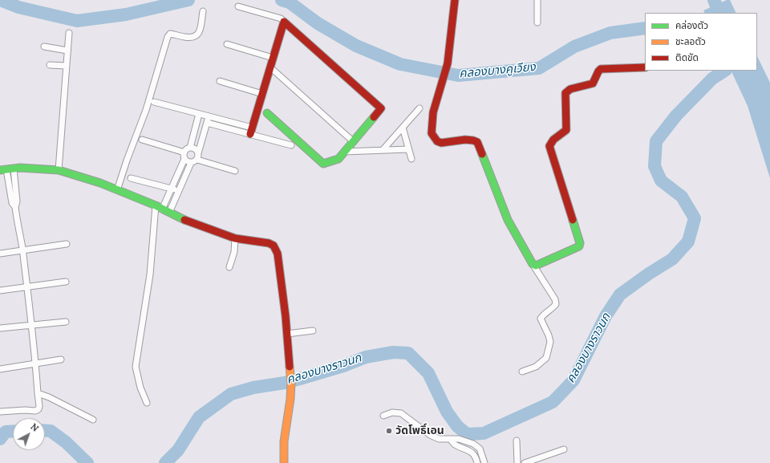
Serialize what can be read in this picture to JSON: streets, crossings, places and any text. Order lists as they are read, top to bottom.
{
  "water": ["คลองบางคูเวียง", "คลองบางราวนก"],
  "places": ["วัดโพธิ์เอน"],
  "legend": ["คล่องตัว", "ชะลอตัว", "ติดขัด"],
  "north": "top right"
}
